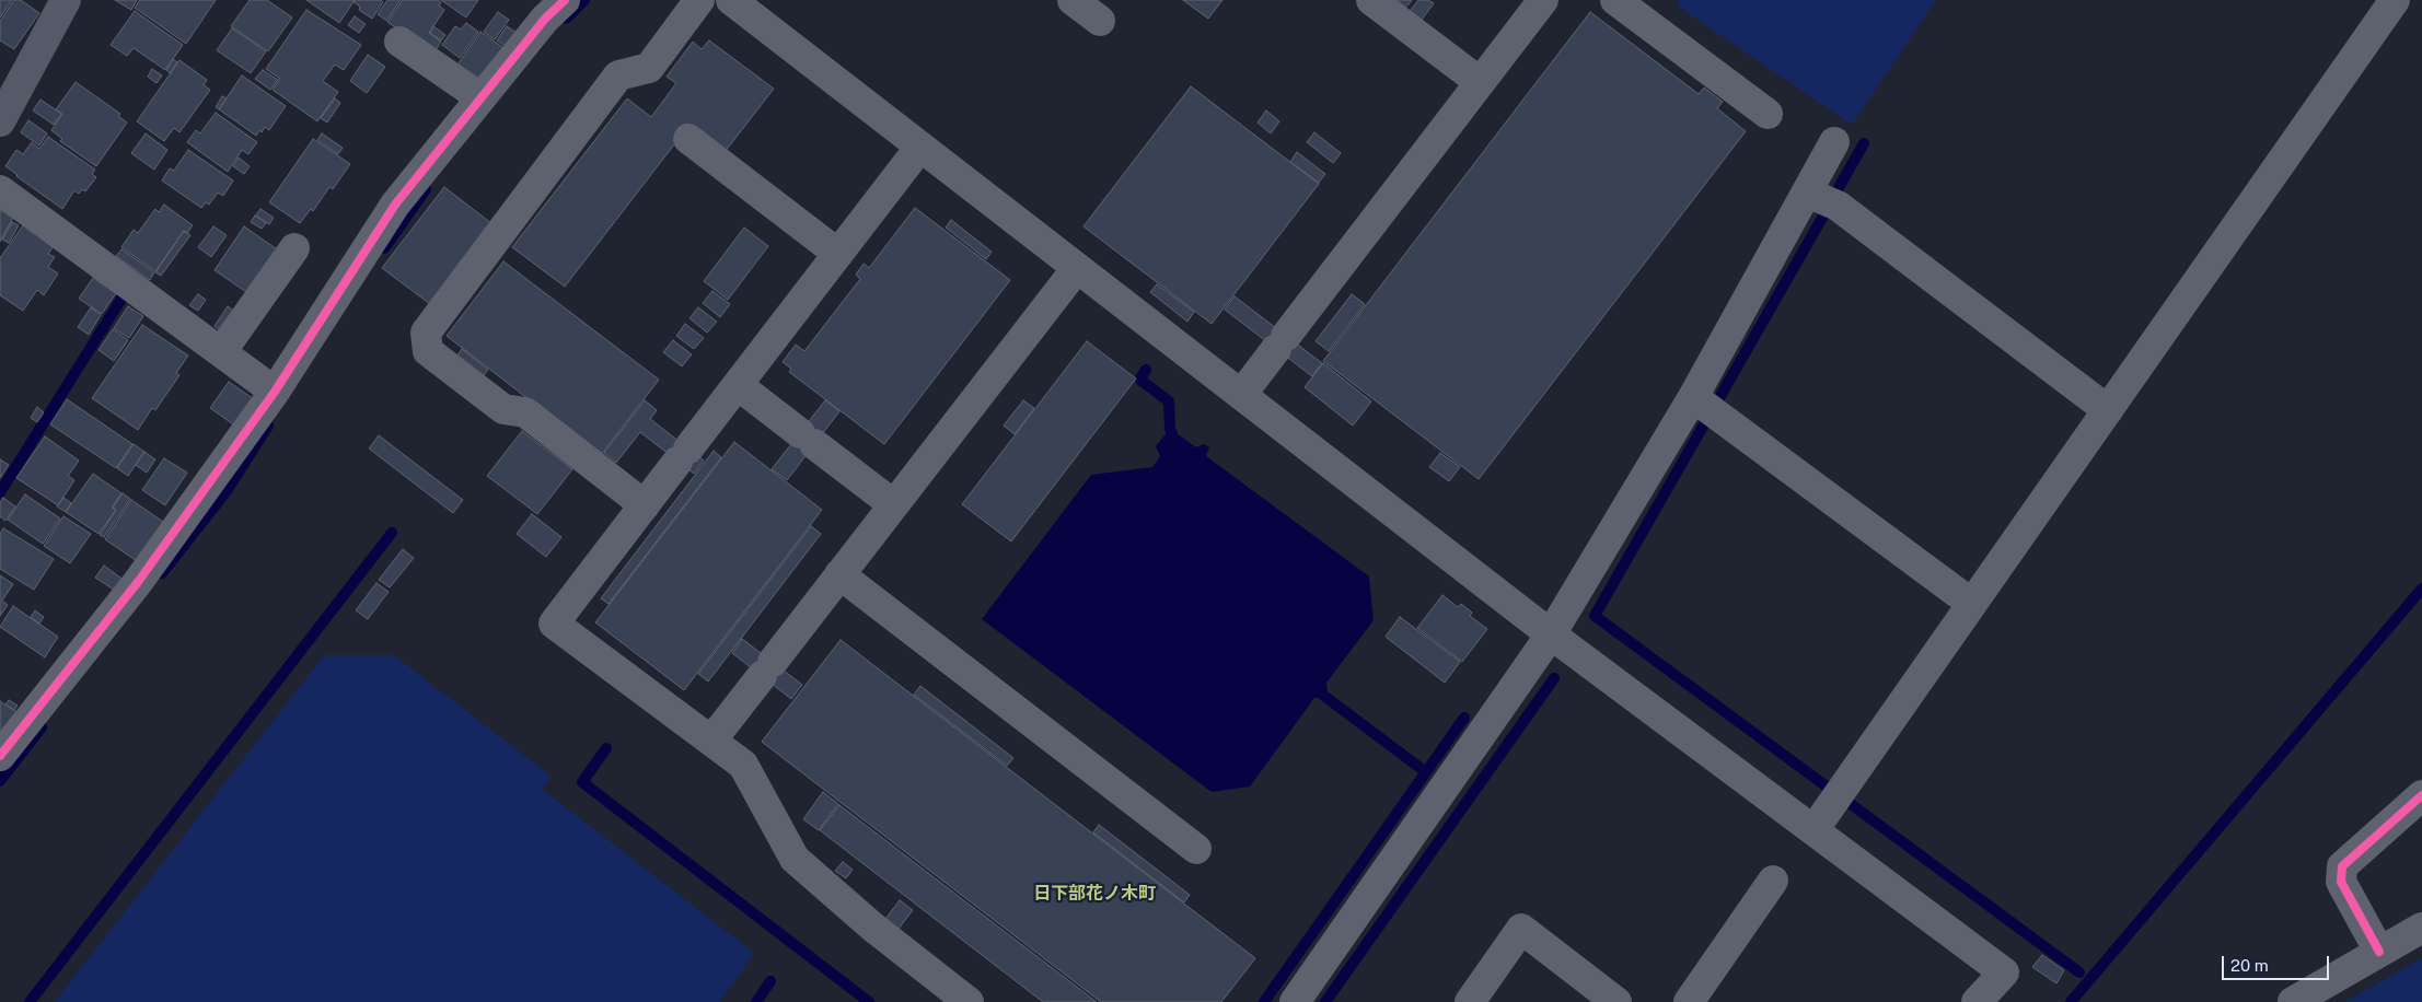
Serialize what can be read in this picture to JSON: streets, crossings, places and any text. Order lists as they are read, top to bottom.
{
  "districts": ["日下部花ノ木町"],
  "scale_bar": "20 m"
}
